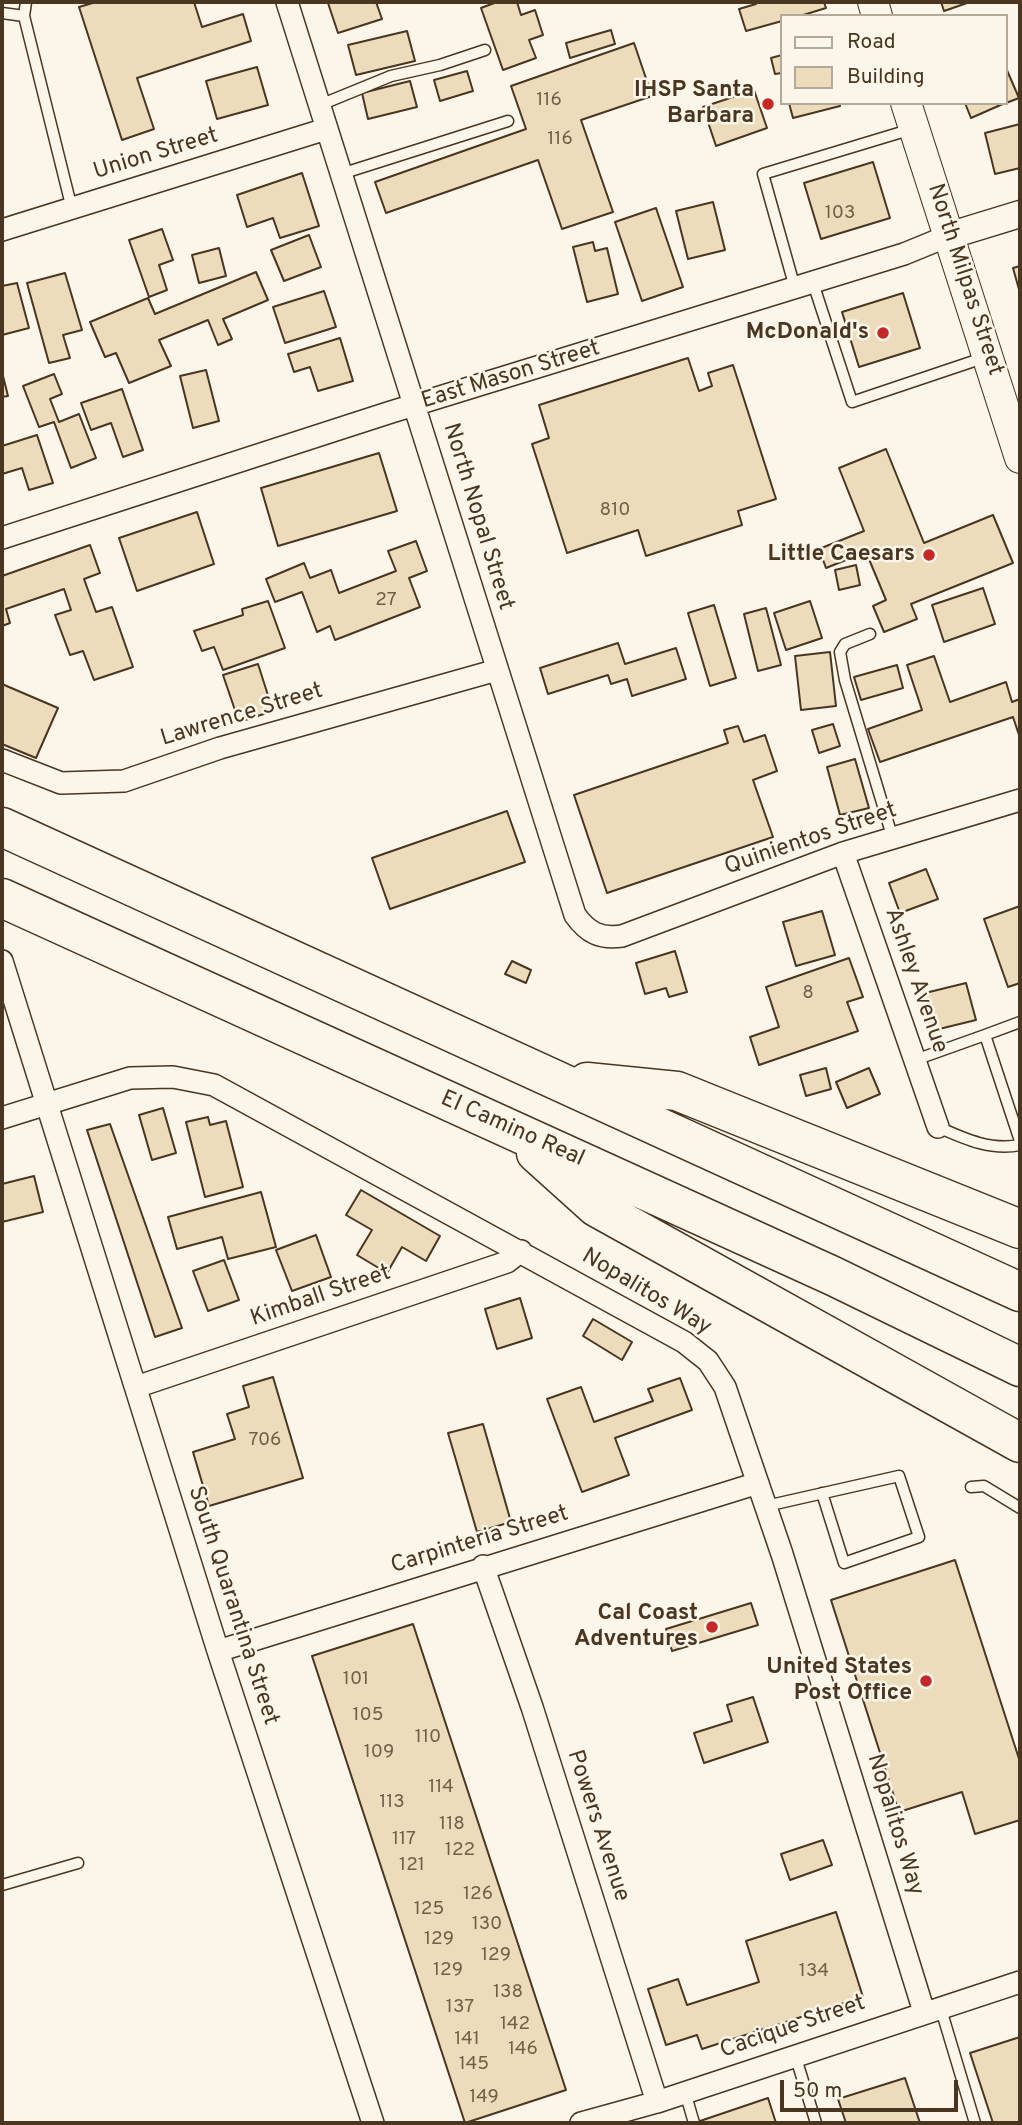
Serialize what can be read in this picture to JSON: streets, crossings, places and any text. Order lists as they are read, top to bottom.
{
  "streets": {
    "highway": ["El Camino Real"],
    "main road": ["North Milpas Street"],
    "street": [
      "Union Street",
      "East Mason Street",
      "North Nopal Street",
      "Lawrence Street",
      "Quinientos Street",
      "Ashley Avenue",
      "Nopalitos Way",
      "Kimball Street",
      "Carpinteria Street",
      "South Quarantina Street",
      "Powers Avenue",
      "Cacique Street"
    ]
  },
  "crossings": [
    ["Union Street", "North Nopal Street"],
    ["North Milpas Street", "East Mason Street"],
    ["East Mason Street", "North Nopal Street"],
    ["North Nopal Street", "Lawrence Street"],
    ["North Nopal Street", "Quinientos Street"],
    ["Quinientos Street", "Ashley Avenue"],
    ["Nopalitos Way", "Kimball Street"],
    ["Nopalitos Way", "Carpinteria Street"],
    ["Nopalitos Way", "South Quarantina Street"],
    ["Nopalitos Way", "Cacique Street"],
    ["Kimball Street", "South Quarantina Street"],
    ["Carpinteria Street", "South Quarantina Street"],
    ["Carpinteria Street", "Powers Avenue"],
    ["Powers Avenue", "Cacique Street"]
  ],
  "places": [
    "IHSP Santa Barbara",
    "McDonald's",
    "Little Caesars",
    "Cal Coast Adventures",
    "United States Post Office"
  ],
  "house_numbers": [
    "116",
    "116",
    "103",
    "810",
    "27",
    "8",
    "706",
    "101",
    "105",
    "110",
    "109",
    "114",
    "113",
    "118",
    "117",
    "122",
    "121",
    "126",
    "125",
    "130",
    "129",
    "129",
    "129",
    "134",
    "138",
    "137",
    "142",
    "141",
    "146",
    "145",
    "149"
  ],
  "legend": ["Road", "Building"],
  "scale_bar": "50 m"
}
